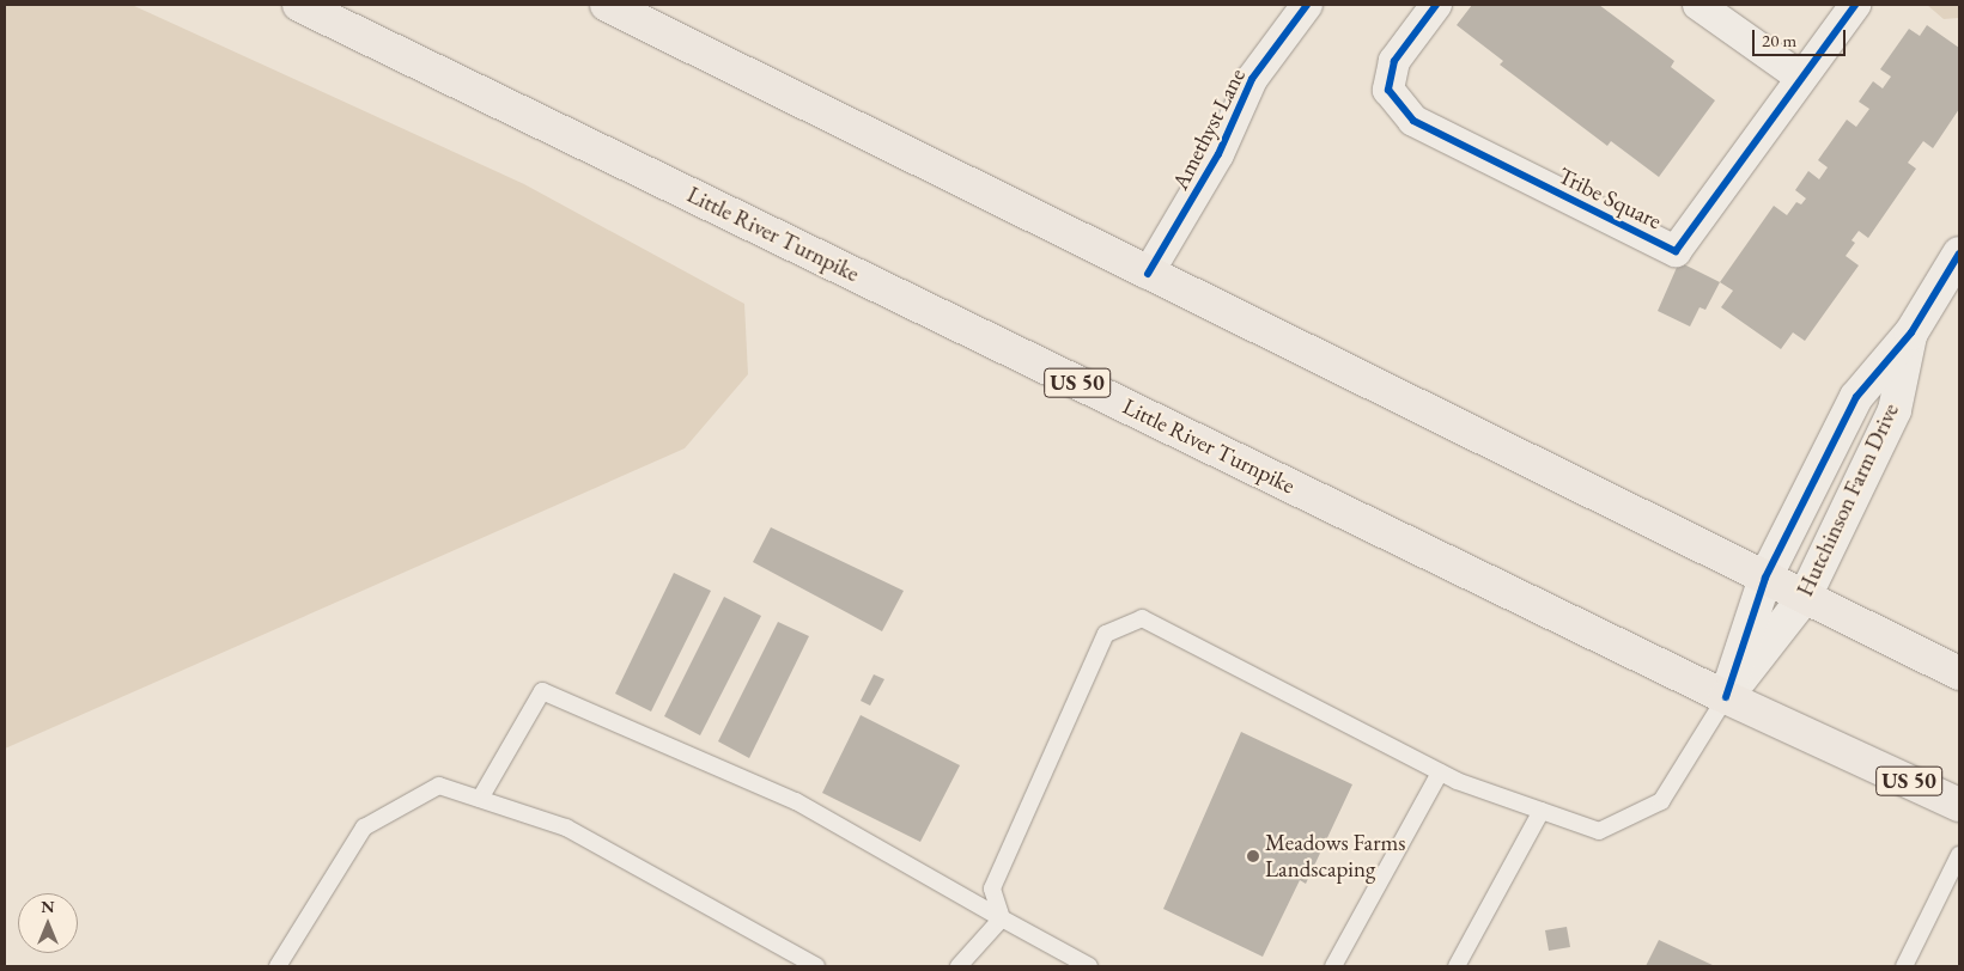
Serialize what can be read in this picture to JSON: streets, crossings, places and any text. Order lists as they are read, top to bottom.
{
  "streets": {
    "highway": ["Little River Turnpike", "US 50"],
    "street": ["Amethyst Lane", "Tribe Square", "Hutchinson Farm Drive"]
  },
  "crossings": [
    ["Little River Turnpike", "Hutchinson Farm Drive"]
  ],
  "places": ["Meadows Farms Landscaping"],
  "scale_bar": "20 m",
  "north": "top"
}
